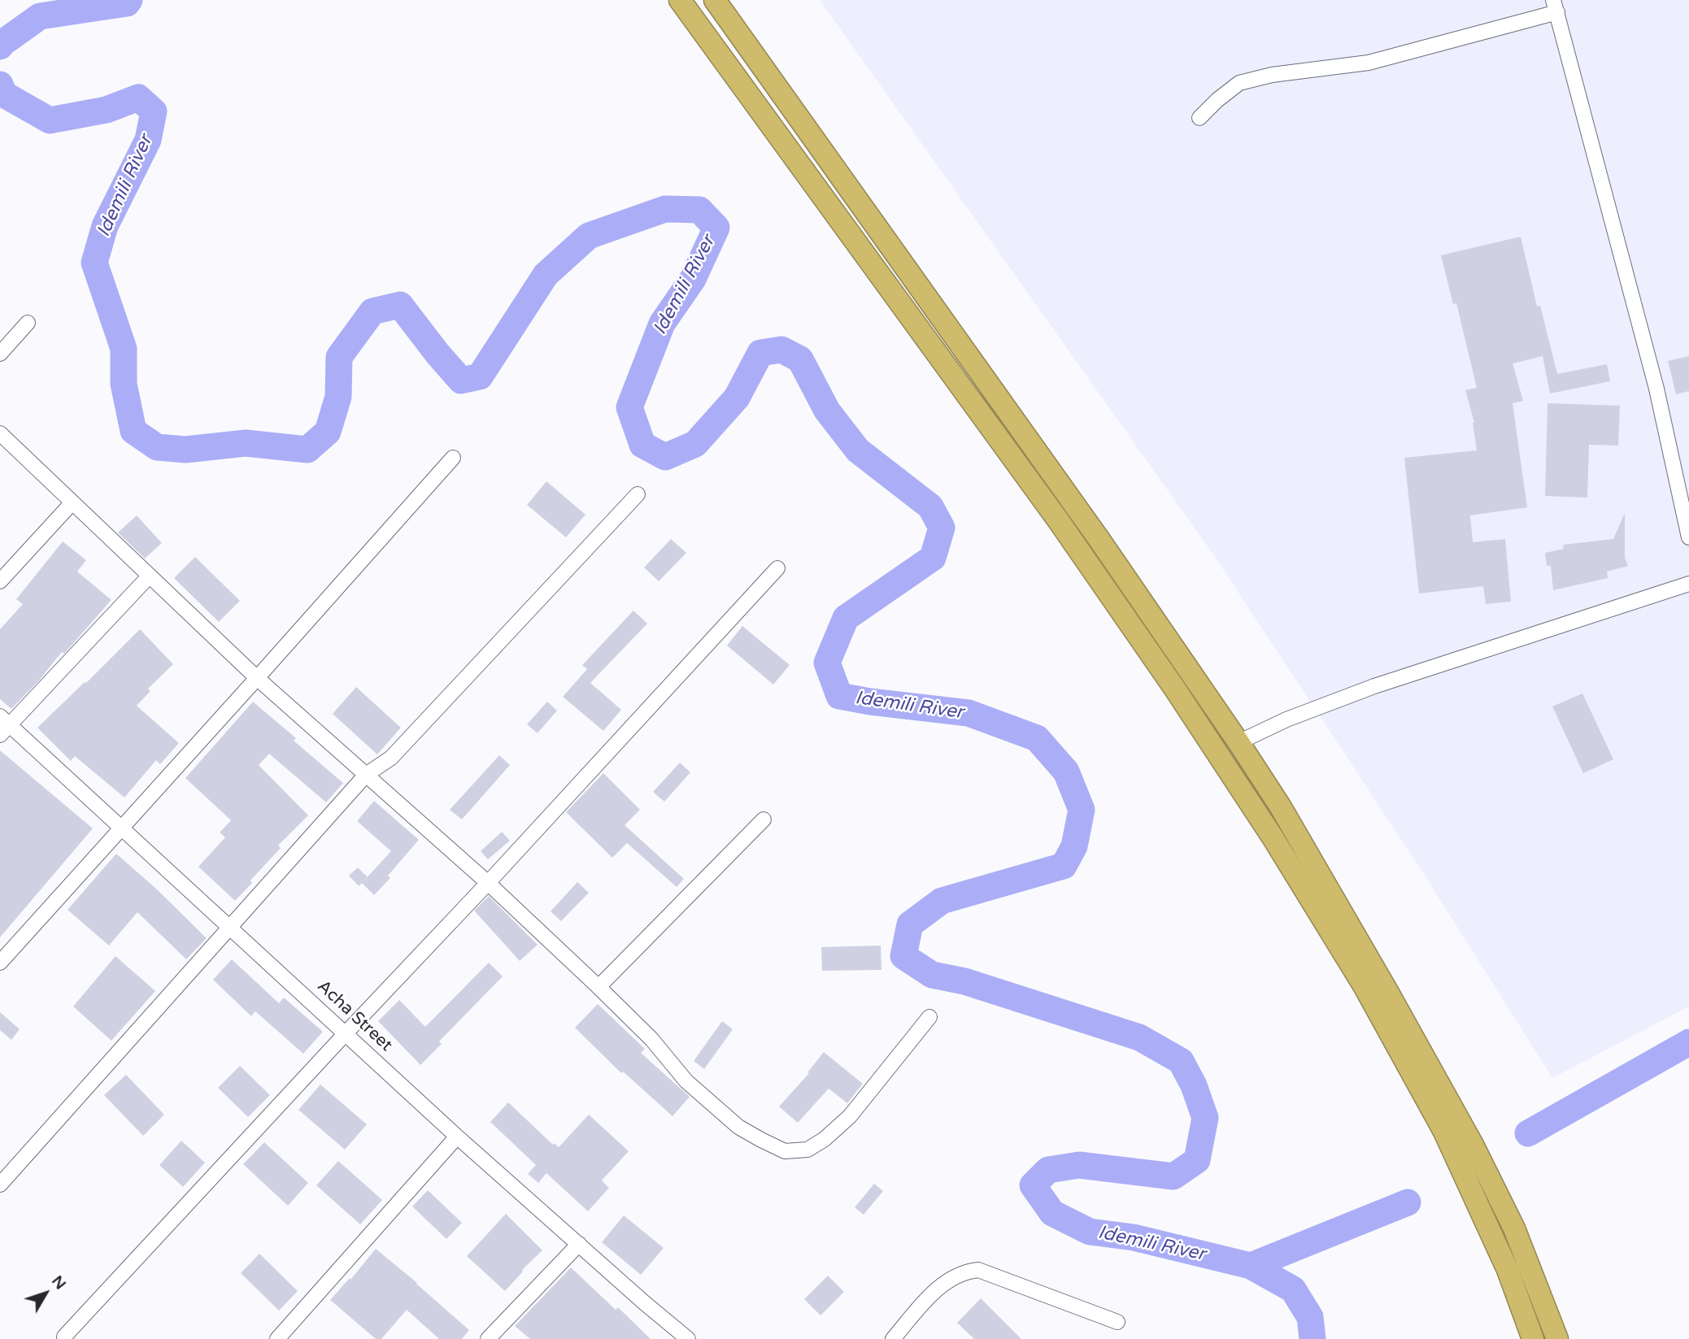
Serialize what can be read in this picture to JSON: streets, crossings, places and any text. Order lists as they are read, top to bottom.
{
  "streets": {
    "street": ["Acha Street"]
  },
  "water": ["Idemili River"],
  "north": "top right"
}
